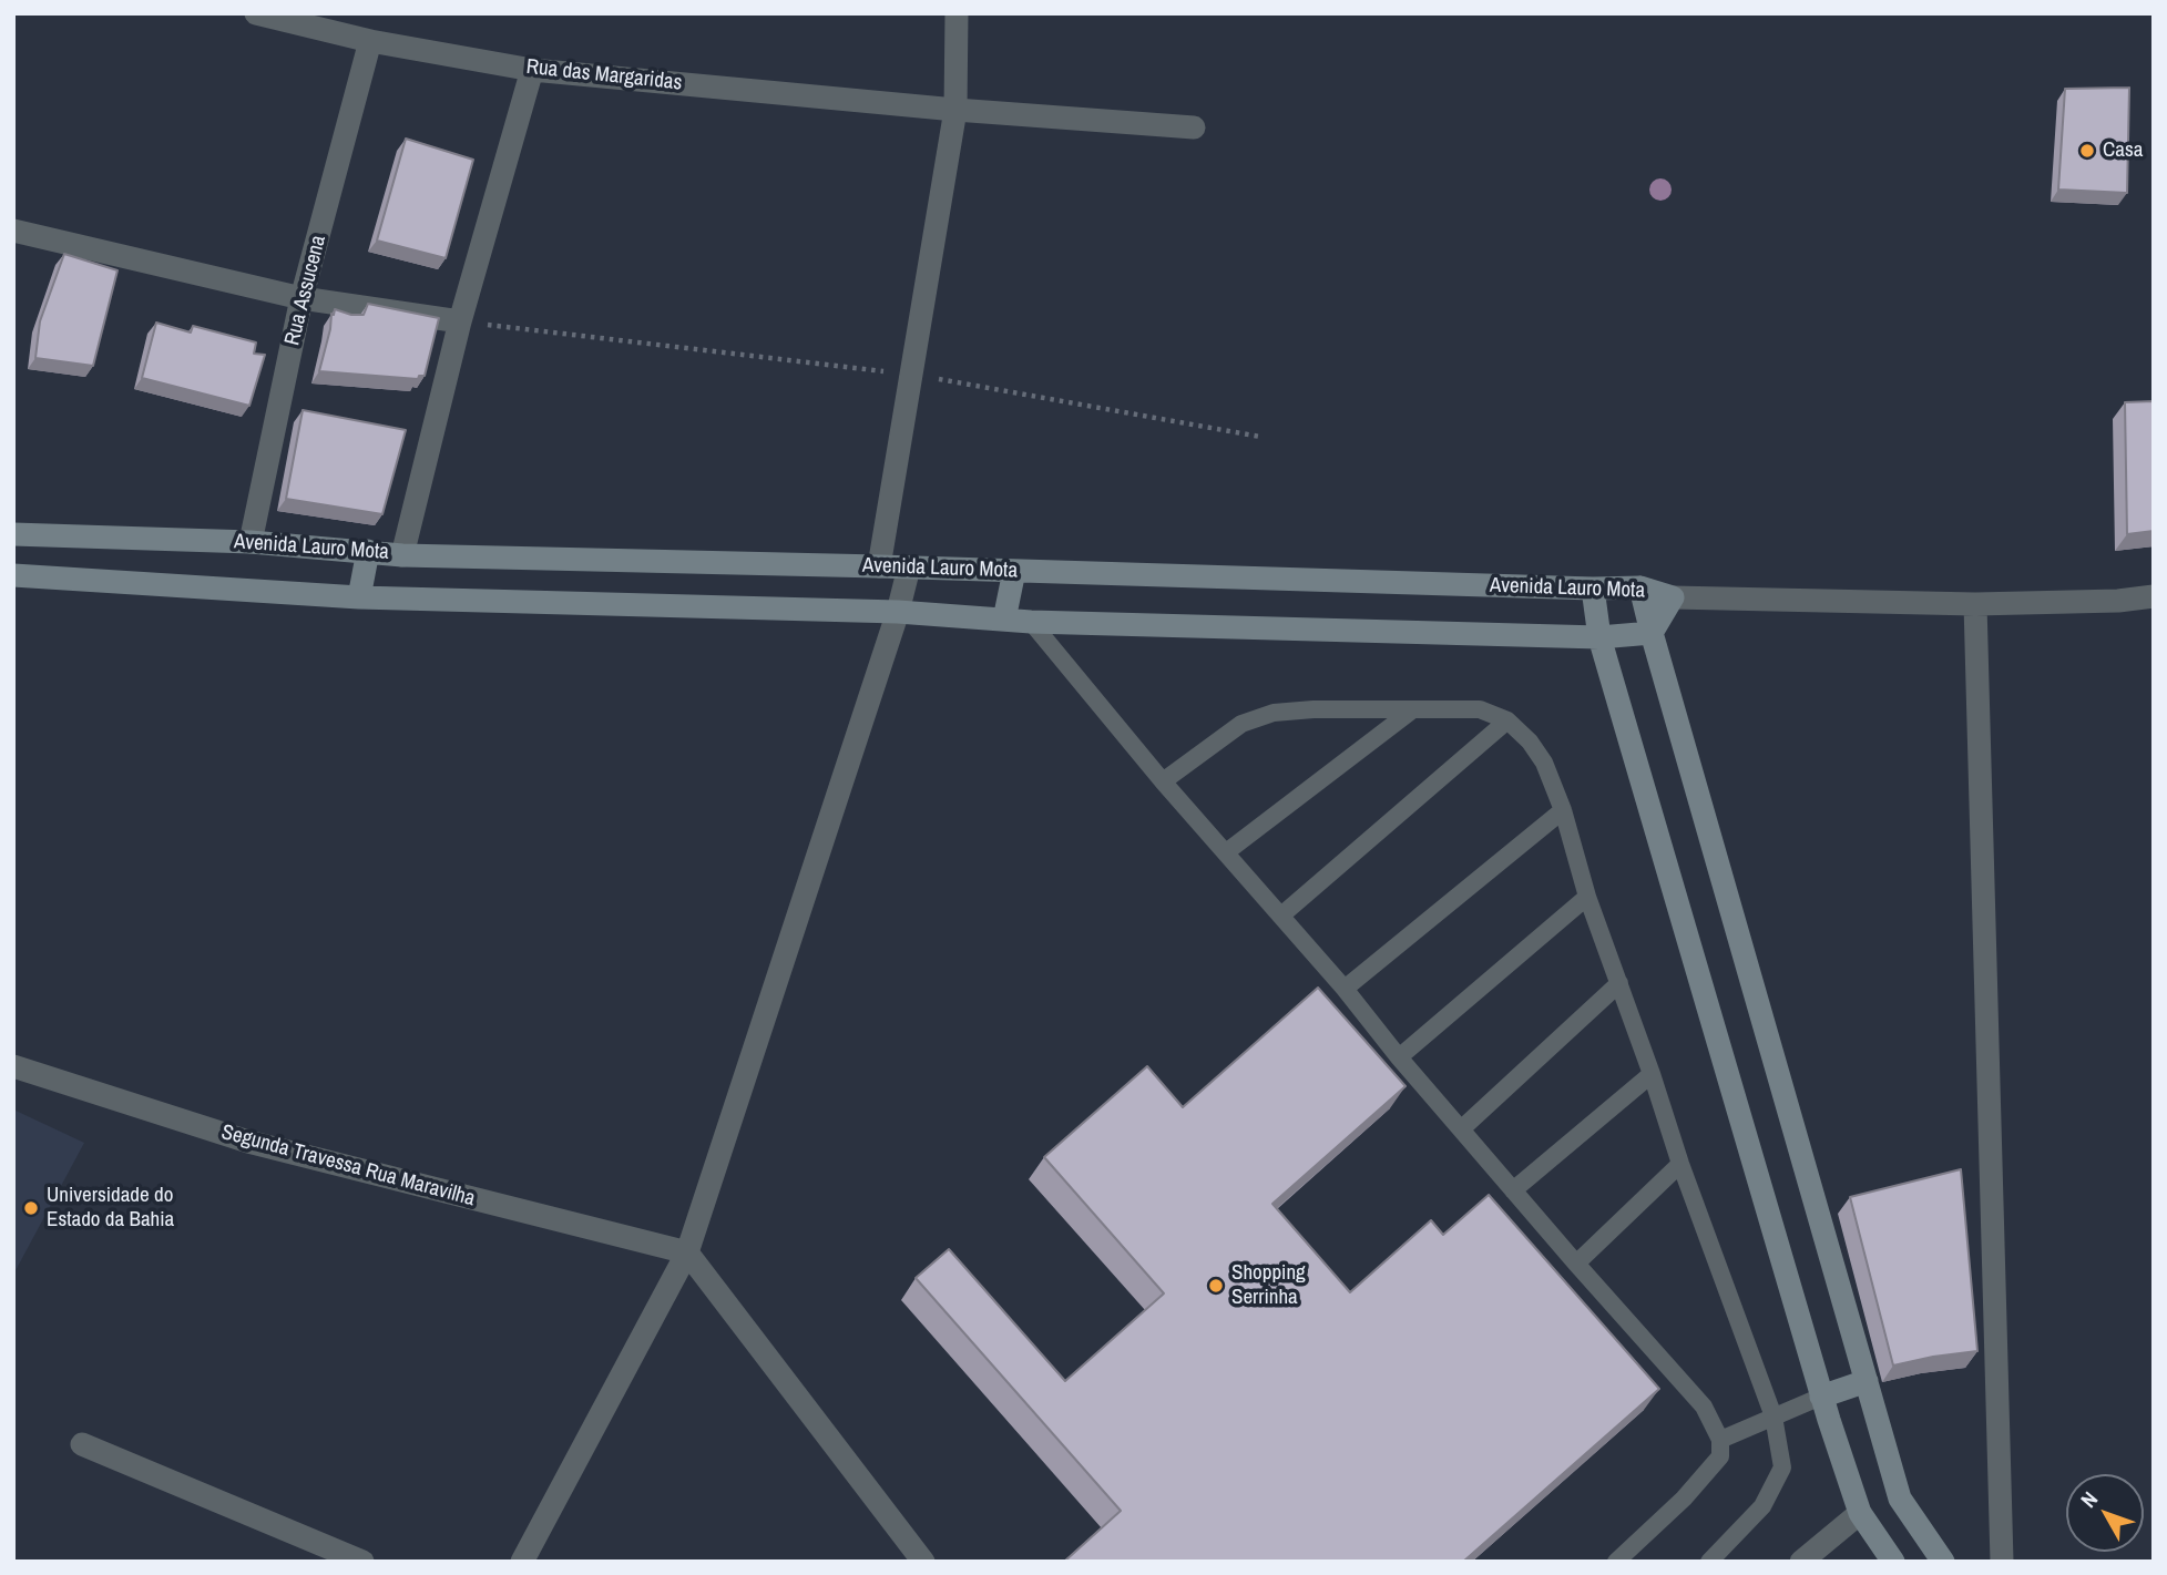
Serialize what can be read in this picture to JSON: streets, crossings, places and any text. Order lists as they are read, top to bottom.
{
  "streets": {
    "street": [
      "Rua das Margaridas",
      "Rua Assucena",
      "Avenida Lauro Mota",
      "Segunda Travessa Rua Maravilha"
    ]
  },
  "crossings": [
    ["Rua das Margaridas", "Rua Assucena"],
    ["Rua Assucena", "Avenida Lauro Mota"]
  ],
  "places": ["Casa", "Universidade do Estado da Bahia", "Shopping Serrinha"],
  "north": "top left"
}
